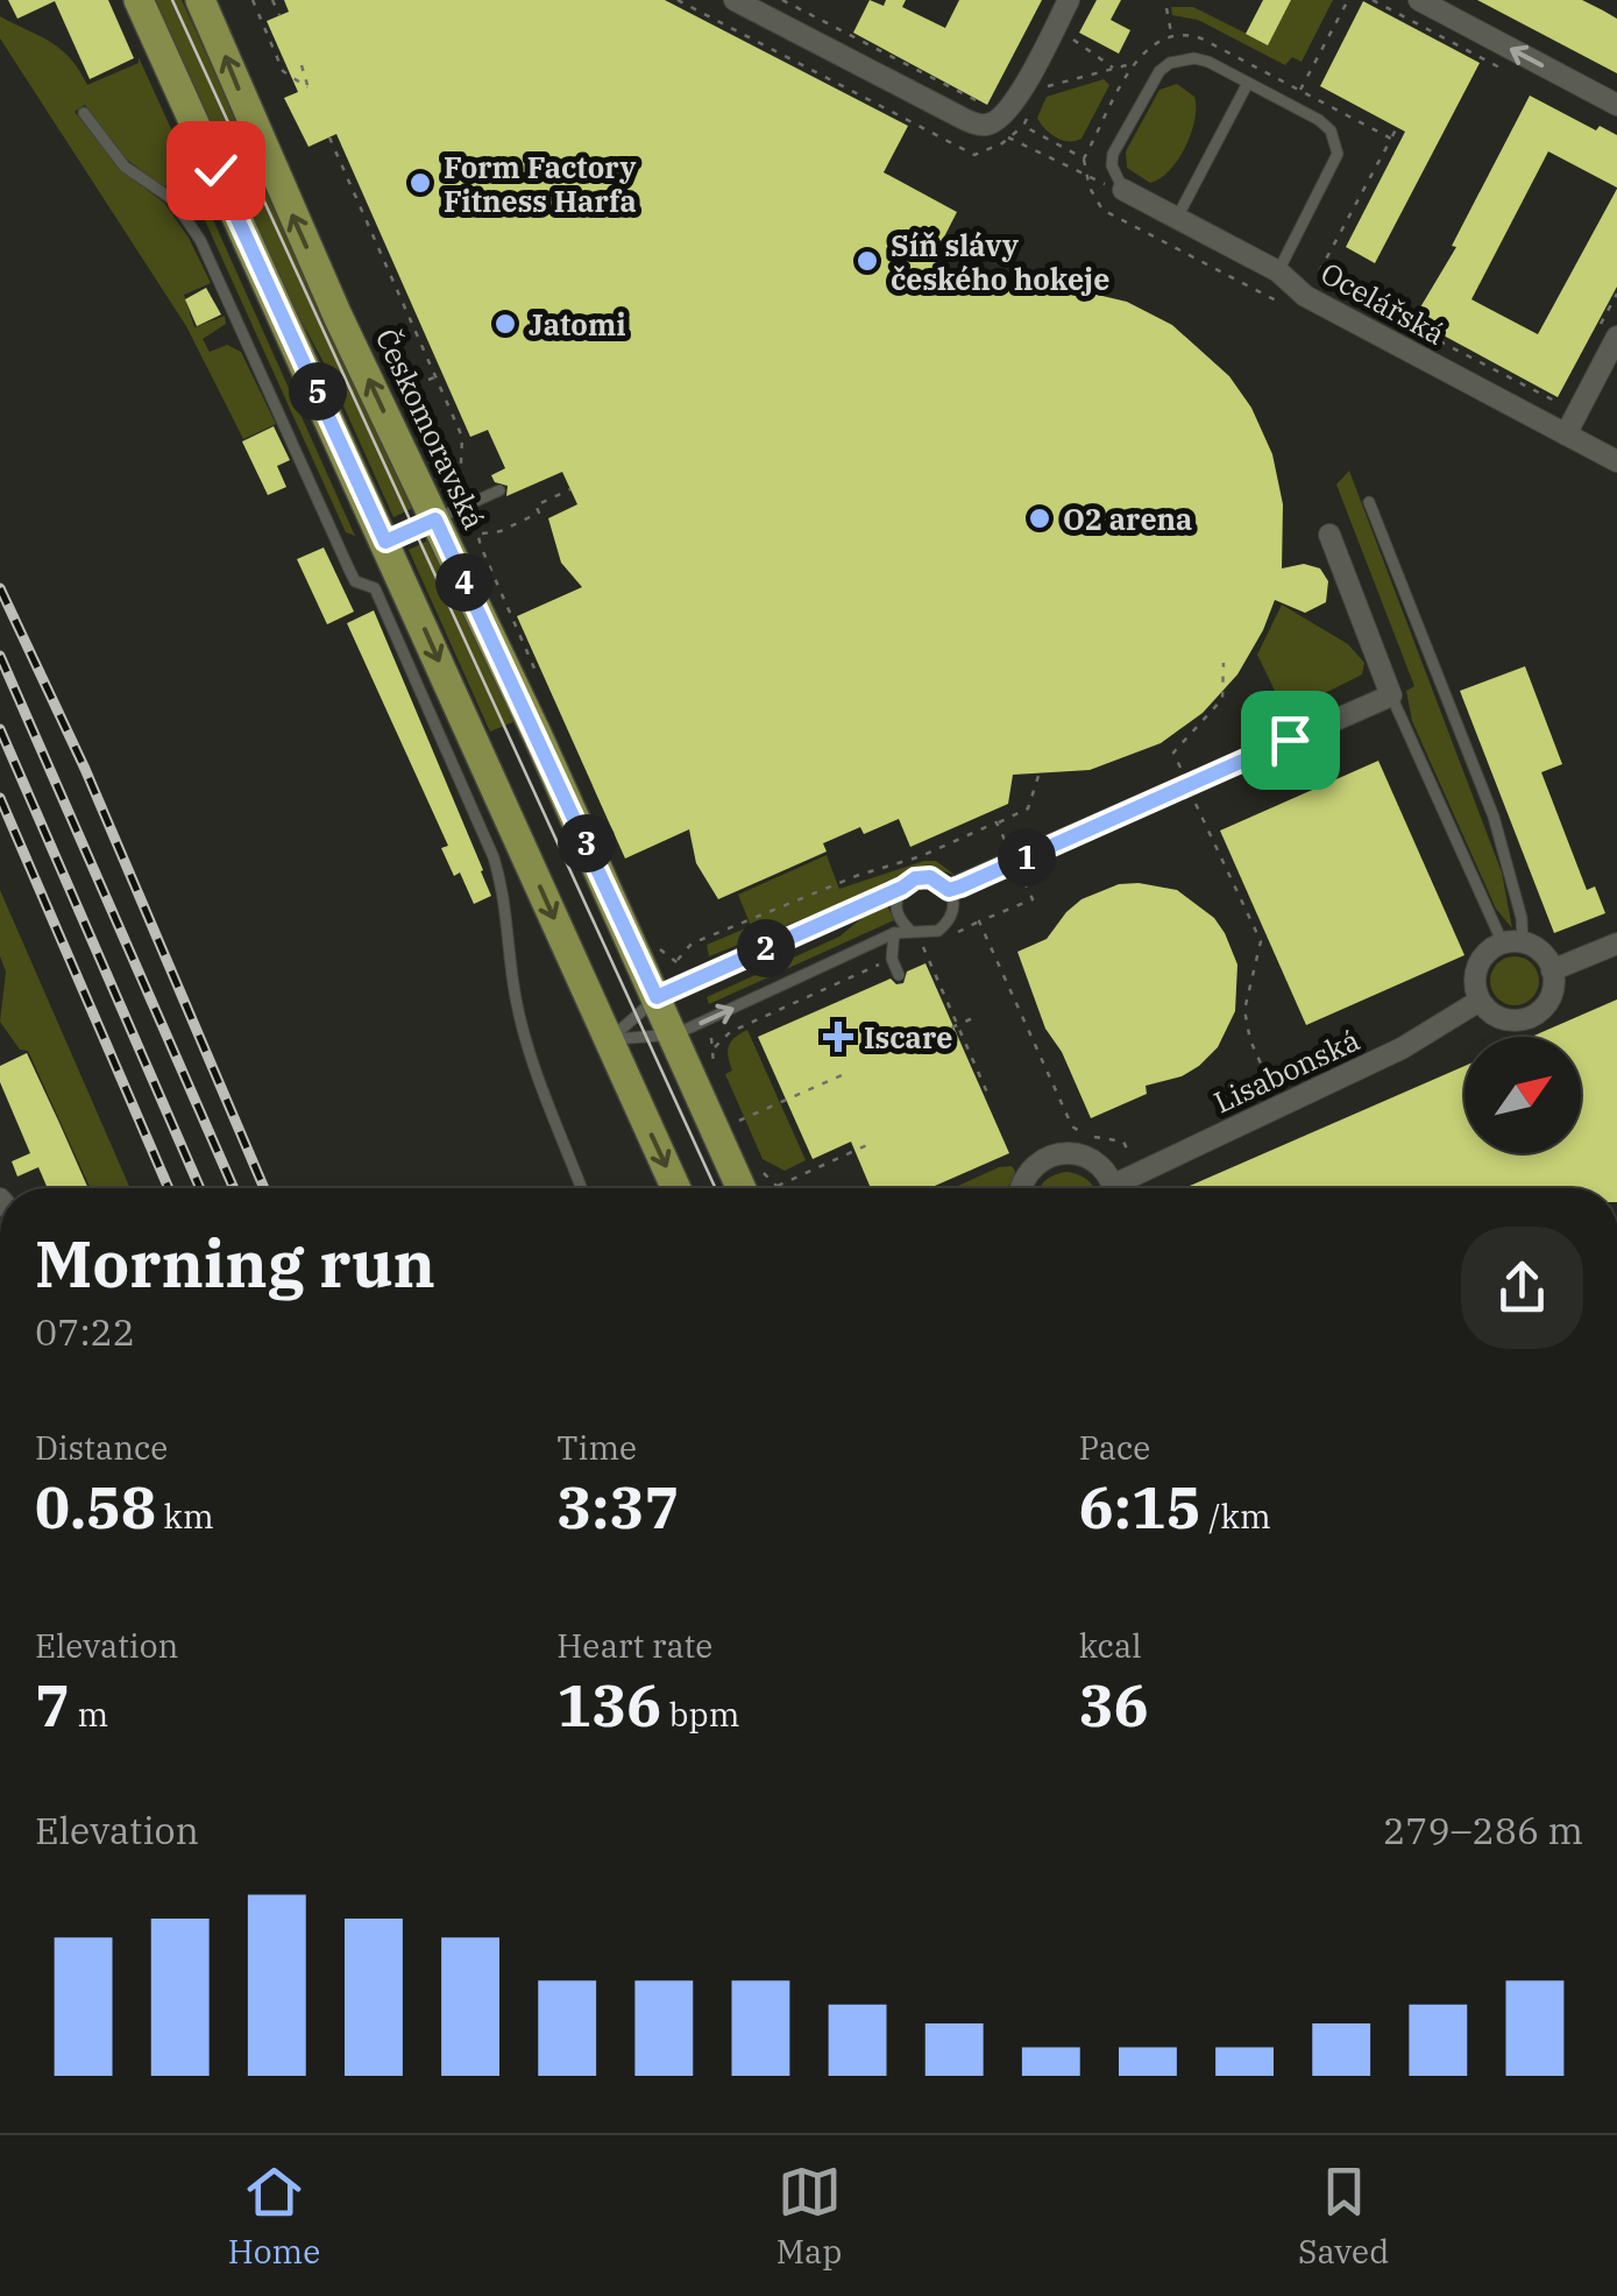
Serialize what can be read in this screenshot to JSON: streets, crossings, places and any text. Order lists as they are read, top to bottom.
{
  "streets": {
    "main road": ["Českomoravská"],
    "street": ["Ocelářská", "Lisabonská"]
  },
  "places": {
    "other": [
      "Form Factory Fitness Harfa",
      "Síň slávy českého hokeje",
      "Jatomi",
      "O2 arena"
    ],
    "health": ["Iscare"]
  },
  "north": "top right",
  "page": {
    "pins": [
      "5",
      "4",
      "3",
      "1",
      "2"
    ],
    "heading": ["Morning run", "07:22"],
    "stats": [
      ["Distance", "0.58 km"],
      ["Time", "3:37"],
      ["Pace", "6:15 /km"],
      ["Elevation", "7 m"],
      ["Heart rate", "136 bpm"],
      ["kcal", "36"]
    ],
    "chart": ["Elevation", "279–286 m"],
    "tabs": ["Home", "Map", "Saved"]
  }
}
